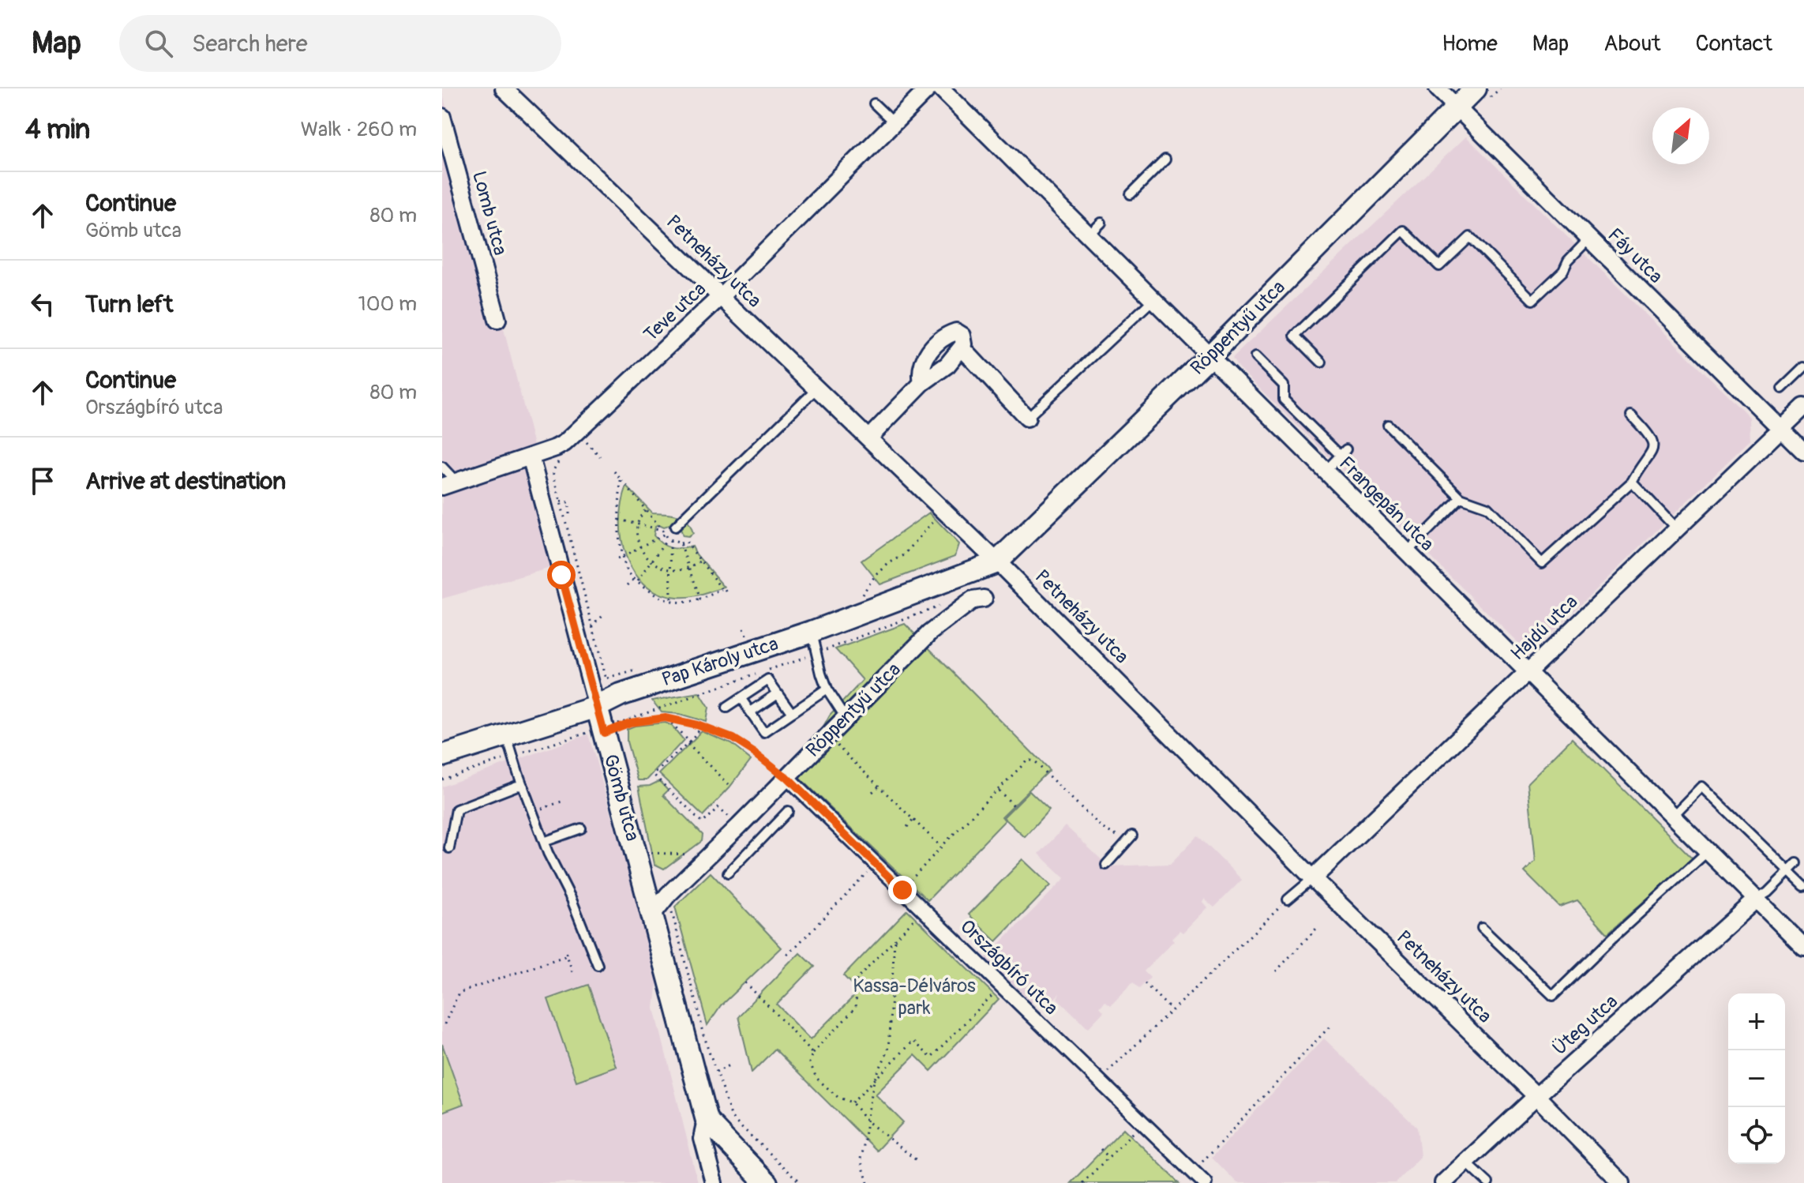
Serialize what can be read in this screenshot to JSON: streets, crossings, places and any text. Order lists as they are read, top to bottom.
{
  "streets": {
    "street": [
      "Lomb utca",
      "Fáy utca",
      "Petneházy utca",
      "Teve utca",
      "Röppentyű utca",
      "Frangepán utca",
      "Hajdú utca",
      "Pap Károly utca",
      "Gömb utca",
      "Országbíró utca",
      "Üteg utca"
    ]
  },
  "crossings": [
    ["Fáy utca", "Röppentyű utca"],
    ["Fáy utca", "Hajdú utca"],
    ["Petneházy utca", "Teve utca"],
    ["Petneházy utca", "Röppentyű utca"],
    ["Petneházy utca", "Hajdú utca"],
    ["Petneházy utca", "Pap Károly utca"],
    ["Petneházy utca", "Üteg utca"],
    ["Teve utca", "Gömb utca"],
    ["Röppentyű utca", "Frangepán utca"],
    ["Röppentyű utca", "Pap Károly utca"],
    ["Röppentyű utca", "Gömb utca"],
    ["Röppentyű utca", "Országbíró utca"],
    ["Frangepán utca", "Hajdú utca"],
    ["Frangepán utca", "Üteg utca"],
    ["Pap Károly utca", "Gömb utca"]
  ],
  "parks": ["Kassa-Délváros park"],
  "north": "top right",
  "page": {
    "header": "Map",
    "search": "Search here",
    "nav": [
      "Home",
      "Map",
      "About",
      "Contact"
    ],
    "heading": ["4 min", "Walk · 260 m"],
    "list": [
      ["Continue", "Gömb utca", "80 m"],
      ["Turn left", "100 m"],
      ["Continue", "Országbíró utca", "80 m"],
      "Arrive at destination"
    ],
    "map_buttons": ["+", "−"]
  }
}
